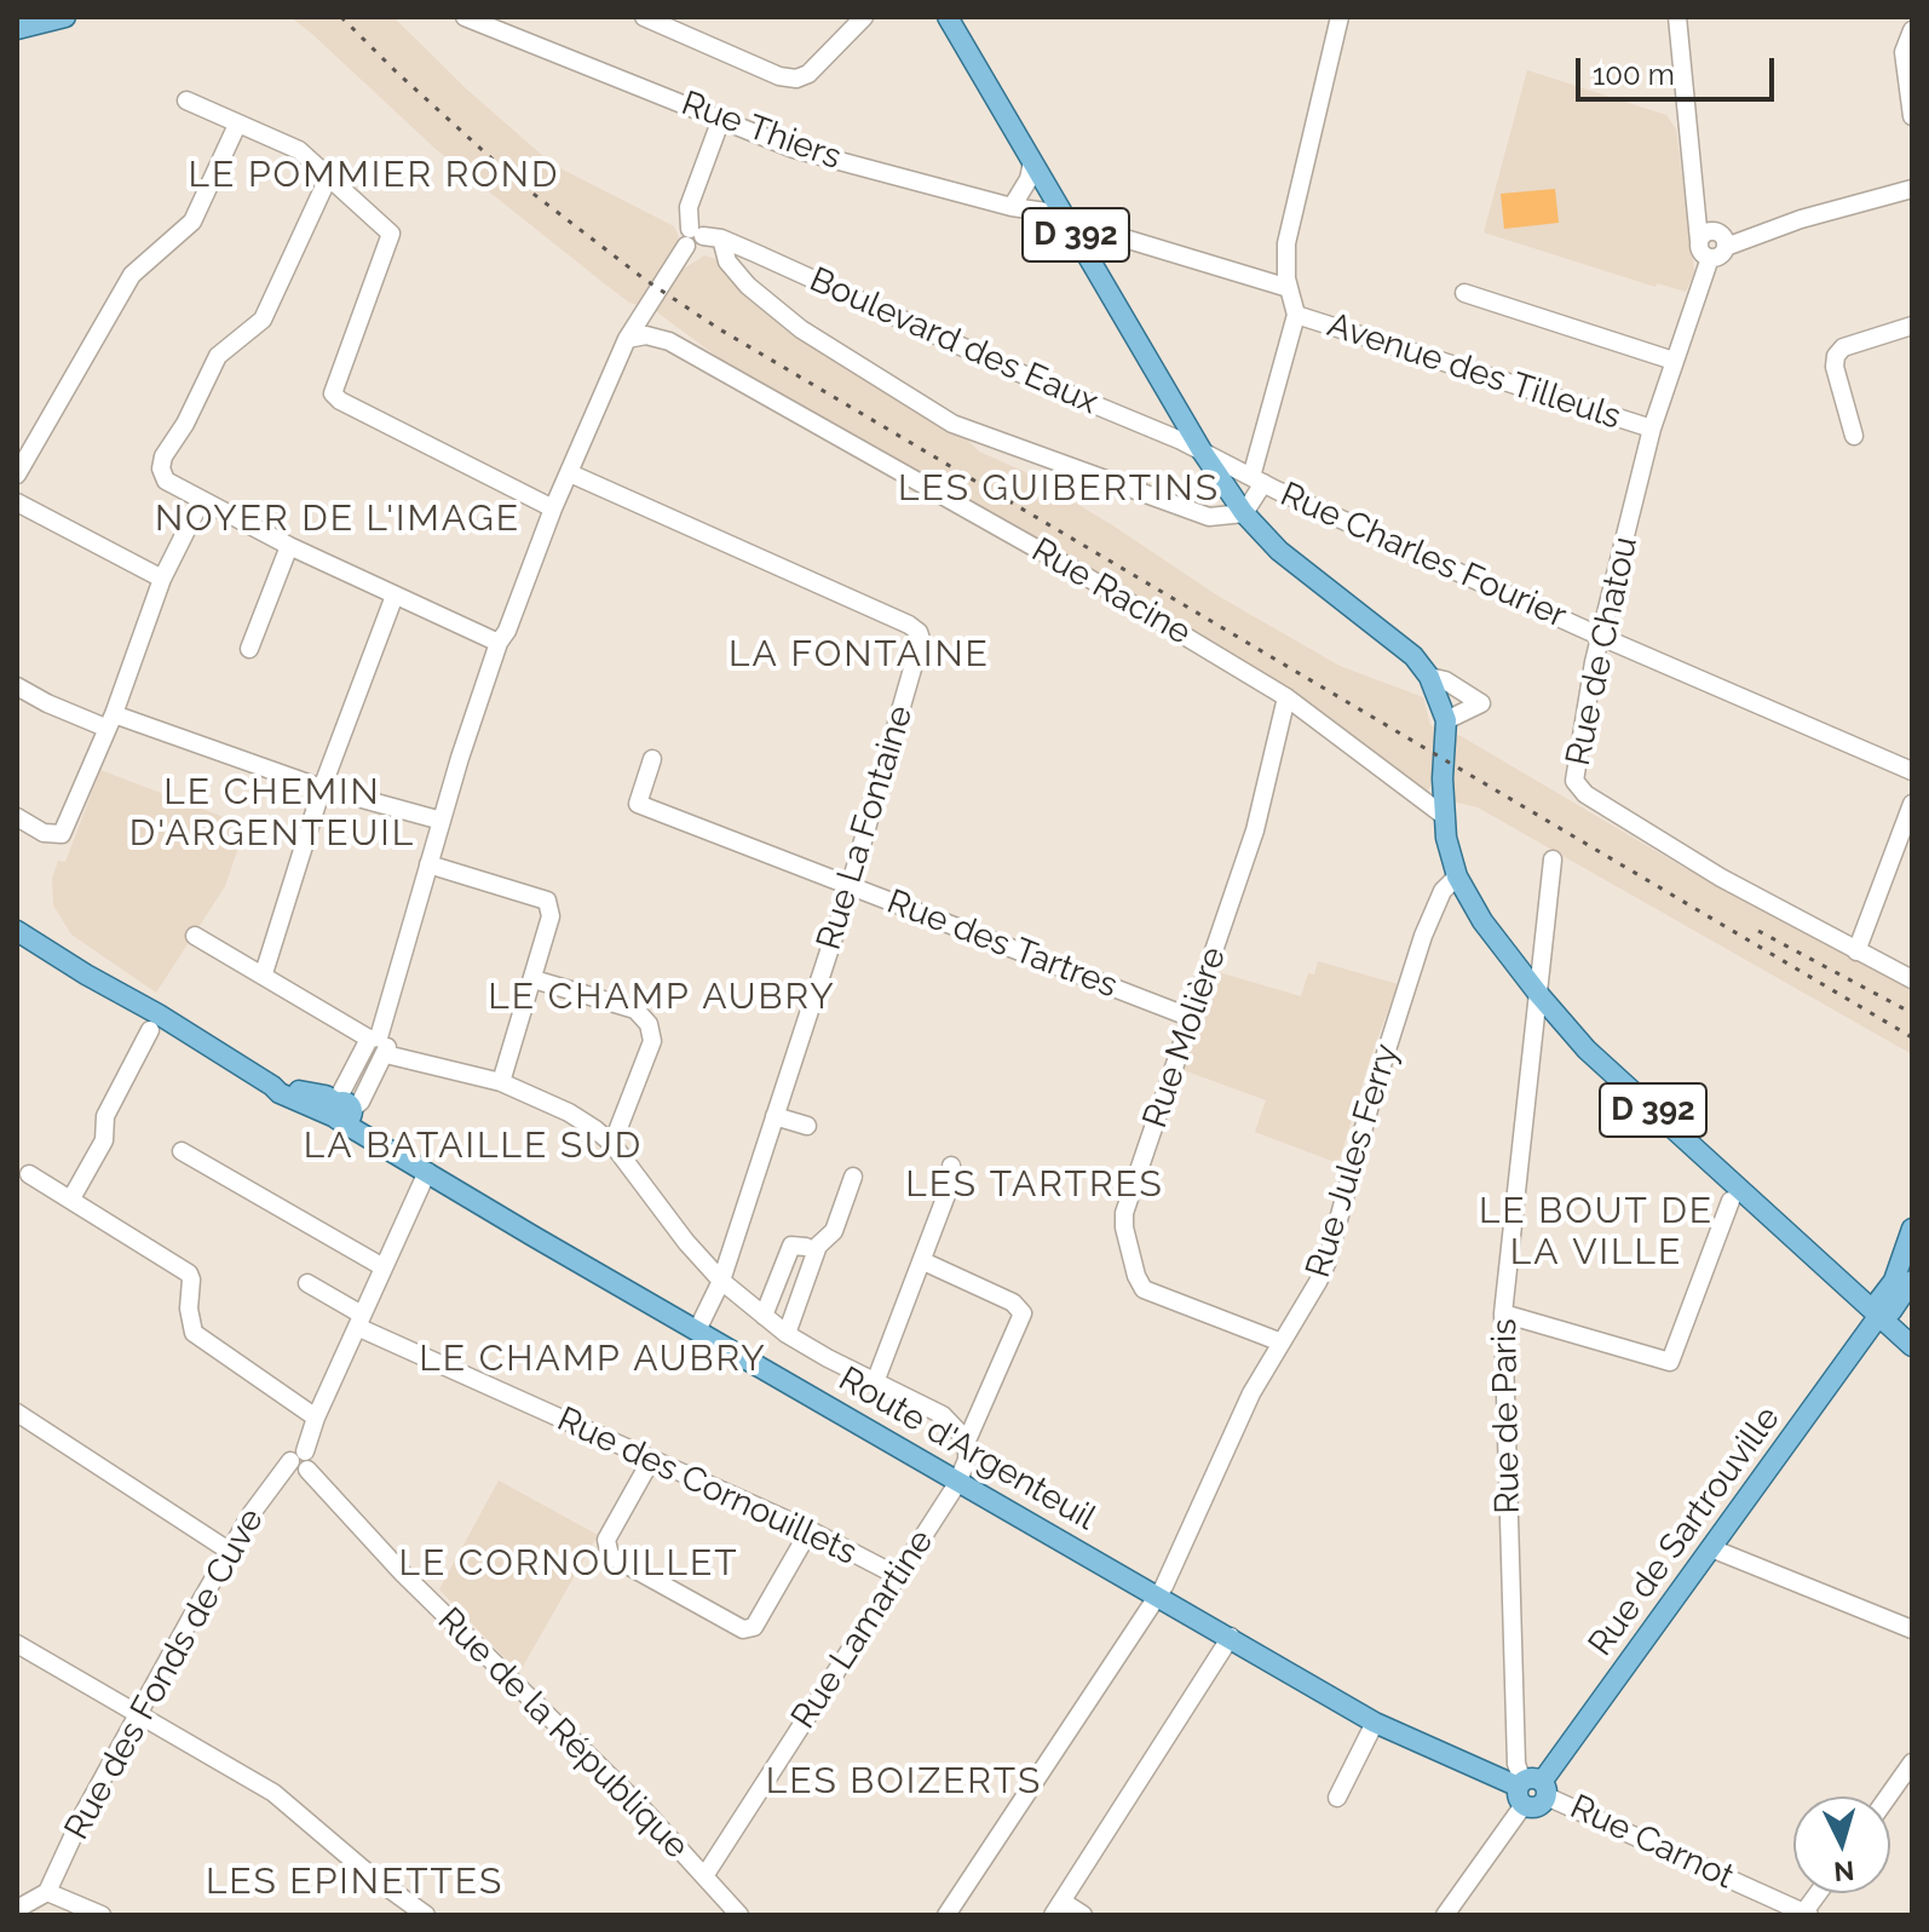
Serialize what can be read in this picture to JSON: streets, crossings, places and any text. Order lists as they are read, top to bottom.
{
  "streets": {
    "main road": ["D 392", "Route d'Argenteuil", "Rue de Sartrouville"],
    "street": [
      "Rue Thiers",
      "Boulevard des Eaux",
      "Avenue des Tilleuls",
      "Rue Charles Fourier",
      "Rue Racine",
      "Rue de Chatou",
      "Rue La Fontaine",
      "Rue des Tartres",
      "Rue Molière",
      "Rue Jules Ferry",
      "Rue de Paris",
      "Rue des Cornouillets",
      "Rue Lamartine",
      "Rue des Fonds de Cuve",
      "Rue de la République",
      "Rue Carnot"
    ]
  },
  "crossings": [
    ["Rue Thiers", "D 392"],
    ["D 392", "Boulevard des Eaux"],
    ["D 392", "Rue Charles Fourier"],
    ["D 392", "Rue Racine"],
    ["D 392", "Rue Jules Ferry"],
    ["D 392", "Rue de Paris"],
    ["D 392", "Rue de Sartrouville"],
    ["Boulevard des Eaux", "Rue Charles Fourier"],
    ["Avenue des Tilleuls", "Rue de Chatou"],
    ["Rue Charles Fourier", "Rue de Chatou"],
    ["Rue Racine", "Rue Molière"],
    ["Rue La Fontaine", "Rue des Tartres"],
    ["Rue La Fontaine", "Route d'Argenteuil"],
    ["Rue des Tartres", "Rue Molière"],
    ["Rue Molière", "Rue Jules Ferry"],
    ["Rue Jules Ferry", "Route d'Argenteuil"],
    ["Rue de Paris", "Route d'Argenteuil"],
    ["Rue de Paris", "Rue de Sartrouville"],
    ["Rue de Paris", "Rue Carnot"],
    ["Route d'Argenteuil", "Rue de Sartrouville"],
    ["Route d'Argenteuil", "Rue Lamartine"],
    ["Route d'Argenteuil", "Rue Carnot"],
    ["Rue des Cornouillets", "Rue Lamartine"],
    ["Rue de Sartrouville", "Rue Carnot"],
    ["Rue Lamartine", "Rue de la République"],
    ["Rue des Fonds de Cuve", "Rue de la République"]
  ],
  "districts": [
    "LE POMMIER ROND",
    "LES GUIBERTINS",
    "NOYER DE L'IMAGE",
    "LA FONTAINE",
    "LE CHEMIN D'ARGENTEUIL",
    "LE CHAMP AUBRY",
    "LA BATAILLE SUD",
    "LES TARTRES",
    "LE BOUT DE LA VILLE",
    "LE CHAMP AUBRY",
    "LE CORNOUILLET",
    "LES BOIZERTS",
    "LES EPINETTES"
  ],
  "scale_bar": "100 m",
  "north": "bottom"
}
